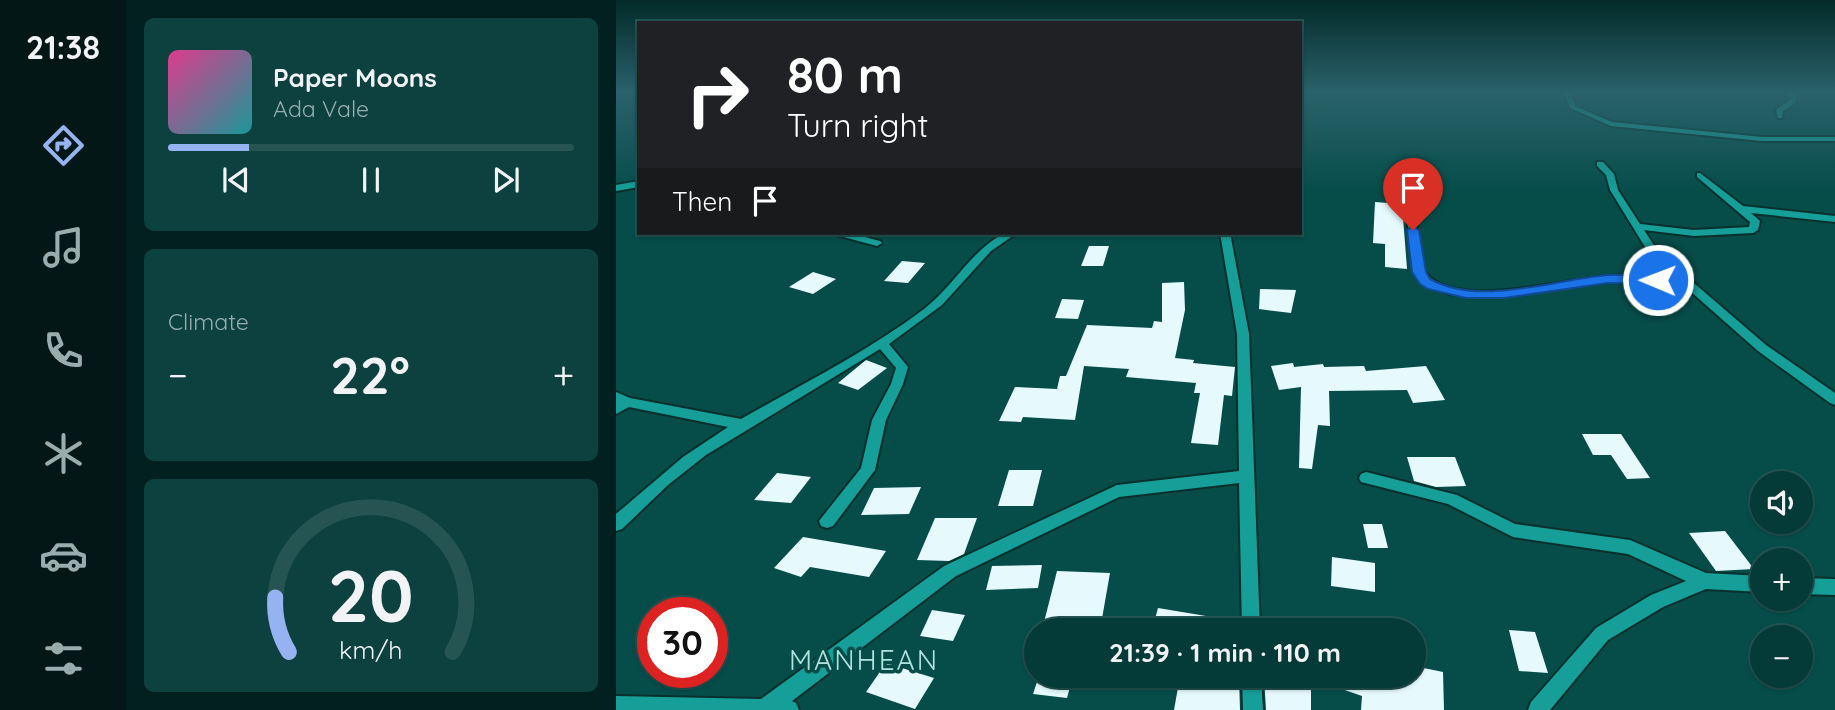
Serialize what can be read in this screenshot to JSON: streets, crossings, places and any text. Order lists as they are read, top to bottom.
{
  "districts": ["MANHEAN"],
  "page": {
    "tabs": "21:38",
    "turn": ["80 m", "Turn right"],
    "song": ["Paper Moons", "Ada Vale"],
    "then": "Then",
    "tile": "Climate",
    "heat": ["−", "22°", "+"],
    "map_buttons": ["+", "−"],
    "limit": "30",
    "trip": "21:39 · 1 min · 110 m",
    "gauge": ["20", "km/h"]
  }
}
